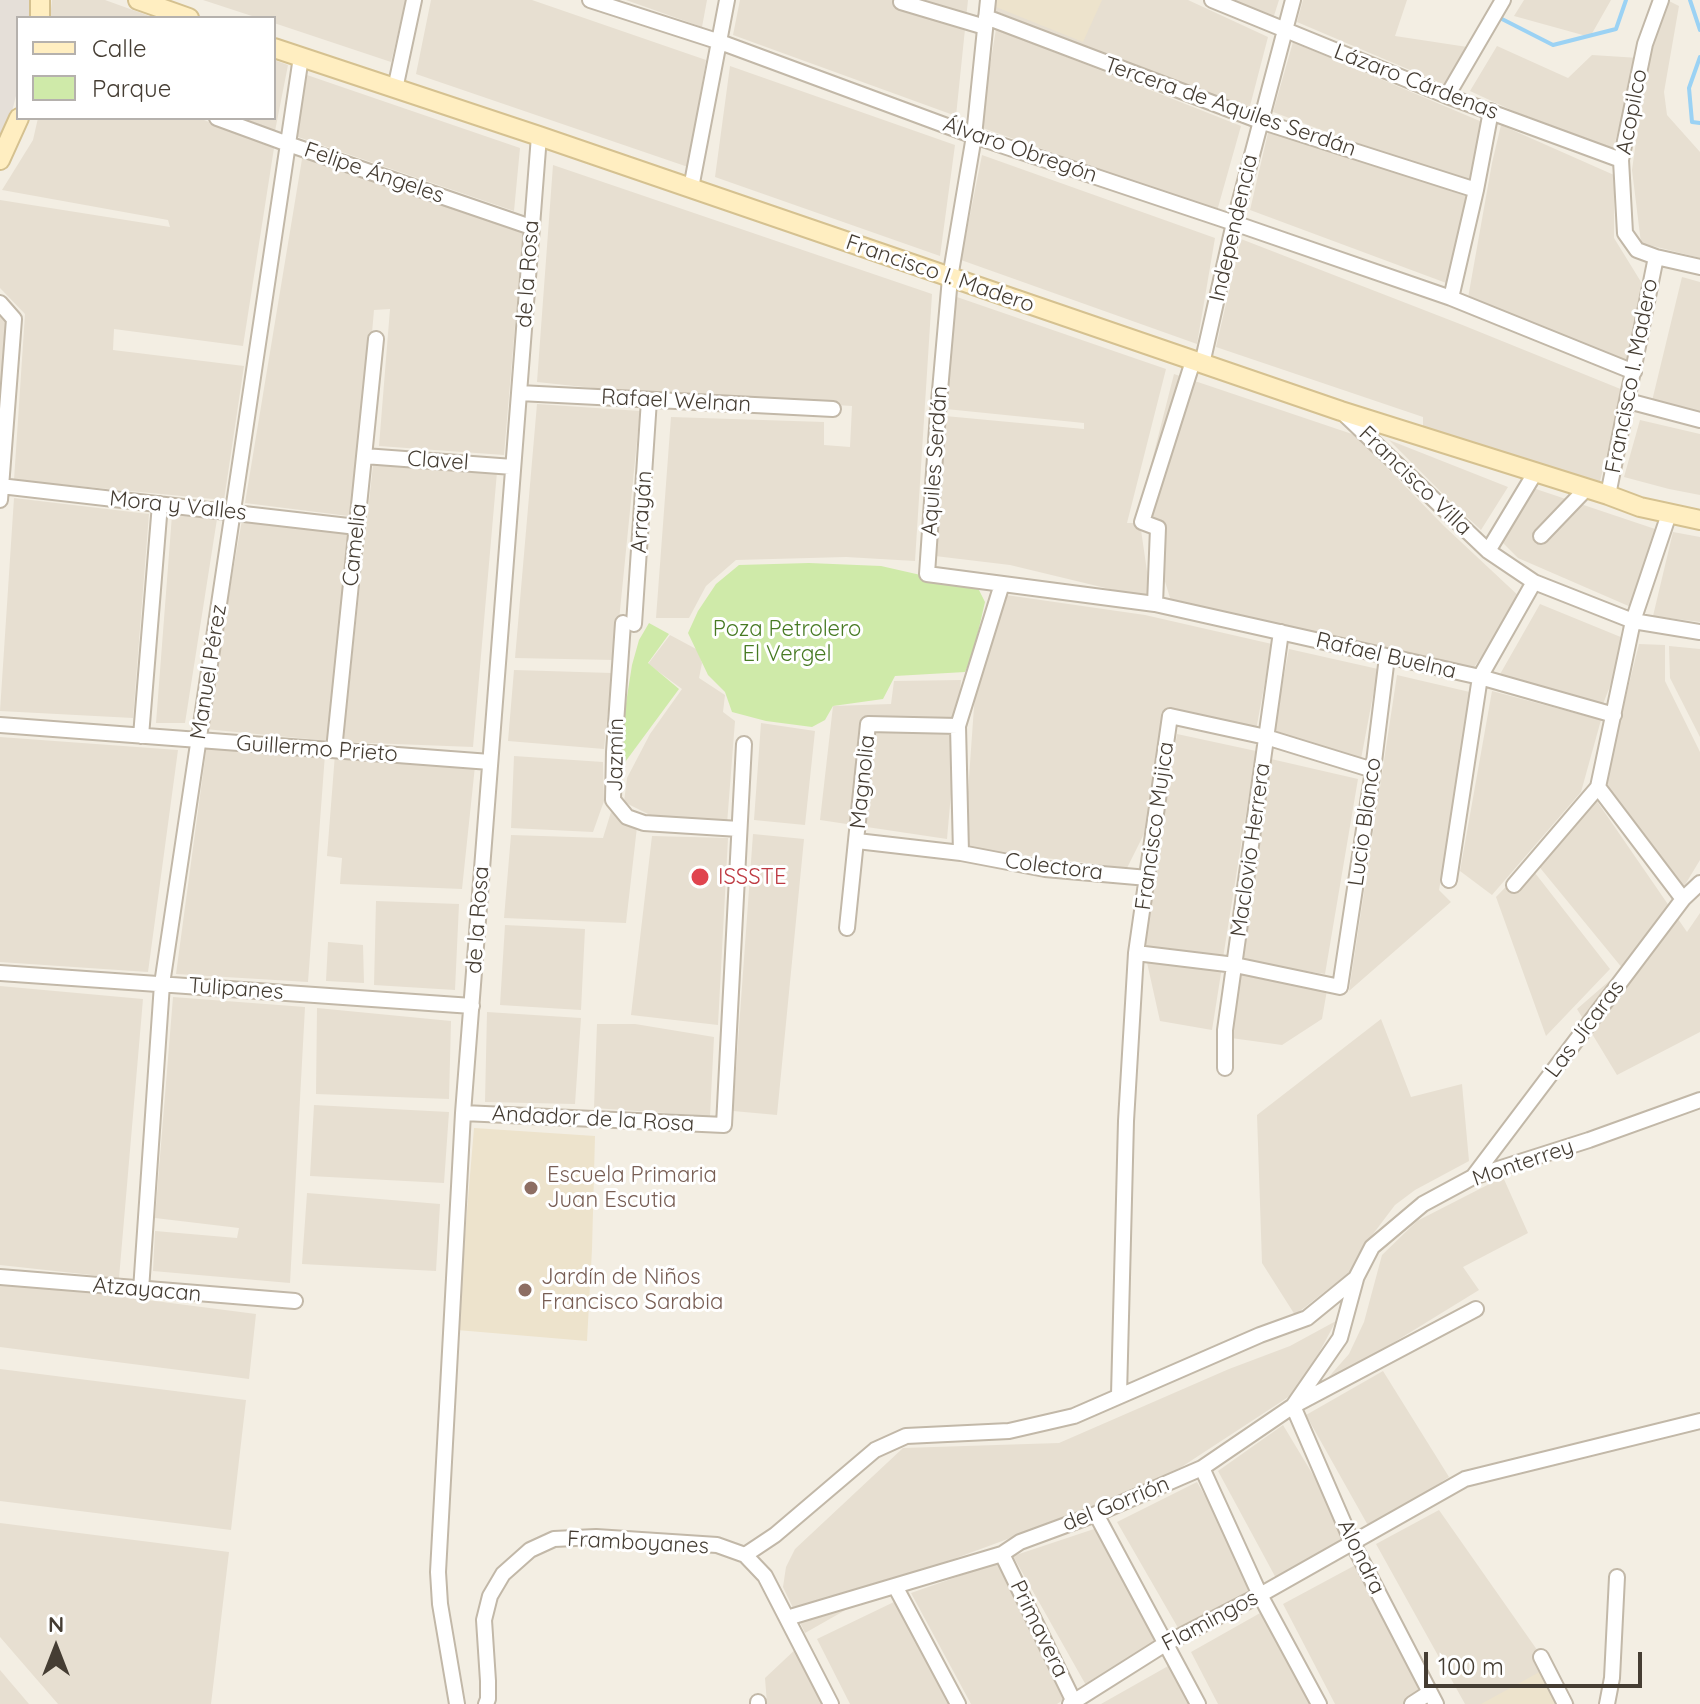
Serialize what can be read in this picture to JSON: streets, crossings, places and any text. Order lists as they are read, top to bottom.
{
  "streets": {
    "street": [
      "Lázaro Cárdenas",
      "Tercera de Aquiles Serdán",
      "Acopilco",
      "Álvaro Obregón",
      "Felipe Ángeles",
      "Independencia",
      "de la Rosa",
      "Francisco I. Madero",
      "Rafael Welnan",
      "Clavel",
      "Aquiles Serdán",
      "Francisco Villa",
      "Mora y Valles",
      "Arrayán",
      "Camelia",
      "Rafael Buelna",
      "Manuel Pérez",
      "Guillermo Prieto",
      "Jazmín",
      "Magnolia",
      "Lucio Blanco",
      "Francisco Mujica",
      "Maclovio Herrera",
      "Colectora",
      "Tulipanes",
      "Las Jícaras",
      "Andador de la Rosa",
      "Monterrey",
      "Atzayacan",
      "del Gorrión",
      "Framboyanes",
      "Alondra",
      "Flamingos",
      "Primavera"
    ]
  },
  "crossings": [
    ["Lázaro Cárdenas", "Acopilco"],
    ["Lázaro Cárdenas", "Independencia"],
    ["Tercera de Aquiles Serdán", "Independencia"],
    ["Tercera de Aquiles Serdán", "Aquiles Serdán"],
    ["Acopilco", "Francisco I. Madero"],
    ["Álvaro Obregón", "Independencia"],
    ["Álvaro Obregón", "Francisco I. Madero"],
    ["Álvaro Obregón", "Aquiles Serdán"],
    ["Felipe Ángeles", "de la Rosa"],
    ["Felipe Ángeles", "Manuel Pérez"],
    ["Independencia", "Francisco I. Madero"],
    ["Independencia", "Rafael Buelna"],
    ["de la Rosa", "Francisco I. Madero"],
    ["de la Rosa", "Rafael Welnan"],
    ["de la Rosa", "Clavel"],
    ["de la Rosa", "Guillermo Prieto"],
    ["de la Rosa", "Tulipanes"],
    ["de la Rosa", "Andador de la Rosa"],
    ["Francisco I. Madero", "Aquiles Serdán"],
    ["Francisco I. Madero", "Francisco Villa"],
    ["Francisco I. Madero", "Manuel Pérez"],
    ["Rafael Welnan", "Arrayán"],
    ["Clavel", "Camelia"],
    ["Aquiles Serdán", "Rafael Buelna"],
    ["Mora y Valles", "Camelia"],
    ["Mora y Valles", "Manuel Pérez"],
    ["Arrayán", "Jazmín"],
    ["Camelia", "Guillermo Prieto"],
    ["Rafael Buelna", "Lucio Blanco"],
    ["Rafael Buelna", "Maclovio Herrera"],
    ["Manuel Pérez", "Guillermo Prieto"],
    ["Manuel Pérez", "Tulipanes"],
    ["Manuel Pérez", "Atzayacan"],
    ["Jazmín", "Andador de la Rosa"],
    ["Magnolia", "Colectora"],
    ["Lucio Blanco", "Francisco Mujica"],
    ["Lucio Blanco", "Maclovio Herrera"],
    ["Francisco Mujica", "Maclovio Herrera"],
    ["Francisco Mujica", "Colectora"],
    ["Francisco Mujica", "Monterrey"],
    ["Las Jícaras", "Monterrey"],
    ["Monterrey", "del Gorrión"],
    ["Monterrey", "Framboyanes"],
    ["del Gorrión", "Alondra"],
    ["del Gorrión", "Primavera"],
    ["Alondra", "Flamingos"],
    ["Flamingos", "Primavera"]
  ],
  "parks": ["Poza Petrolero El Vergel"],
  "places": ["ISSSTE", "Escuela Primaria Juan Escutia", "Jardín de Niños Francisco Sarabia"],
  "legend": ["Calle", "Parque"],
  "scale_bar": "100 m",
  "north": "top"
}
